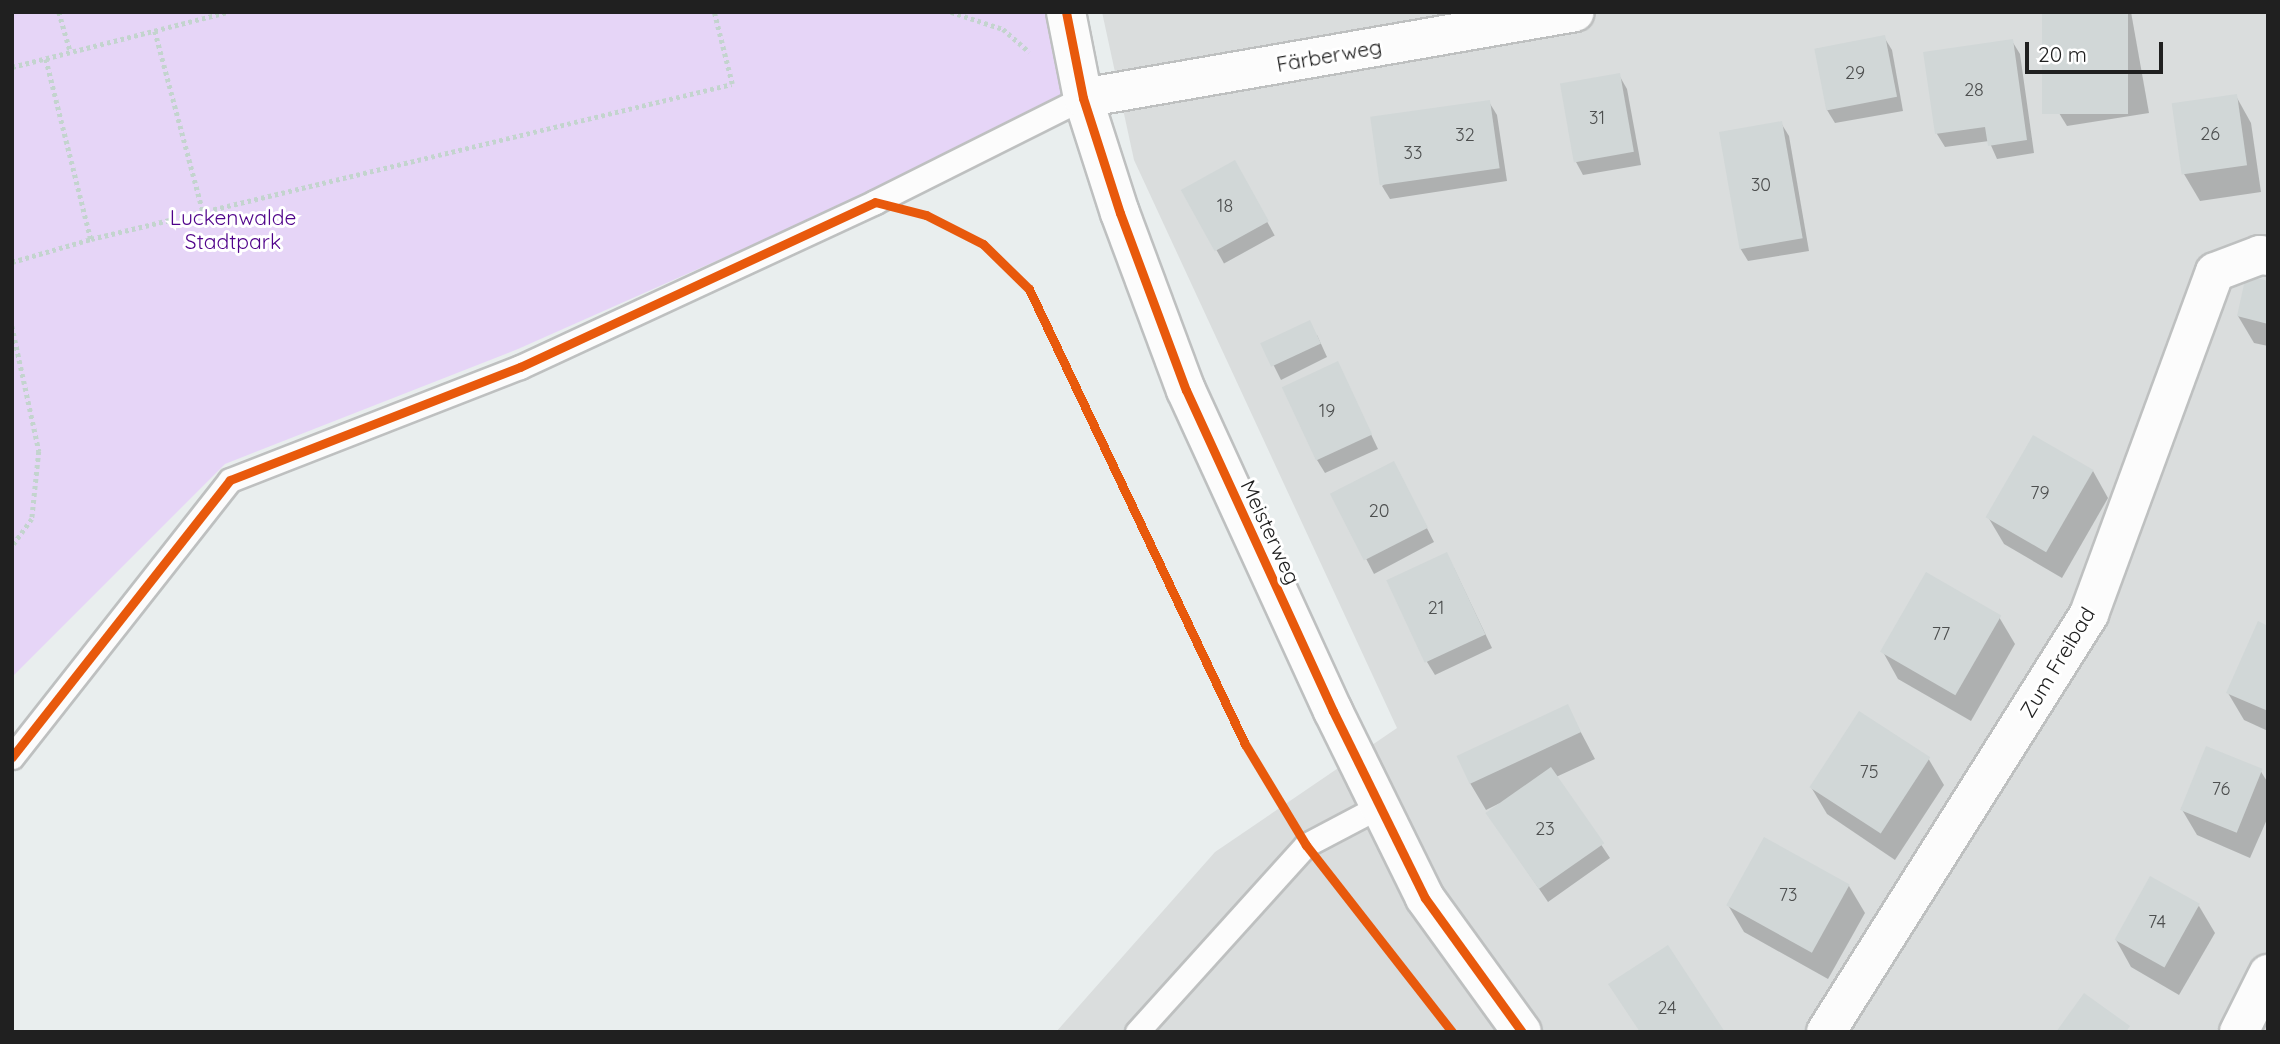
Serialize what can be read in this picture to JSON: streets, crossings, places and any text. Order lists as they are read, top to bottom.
{
  "streets": {
    "street": ["Färberweg", "Meisterweg", "Zum Freibad"]
  },
  "crossings": [
    ["Färberweg", "Meisterweg"]
  ],
  "parks": ["Luckenwalde Stadtpark"],
  "house_numbers": [
    "29",
    "28",
    "31",
    "26",
    "32",
    "33",
    "30",
    "18",
    "19",
    "79",
    "20",
    "21",
    "77",
    "75",
    "76",
    "23",
    "73",
    "74",
    "24"
  ],
  "scale_bar": "20 m"
}
